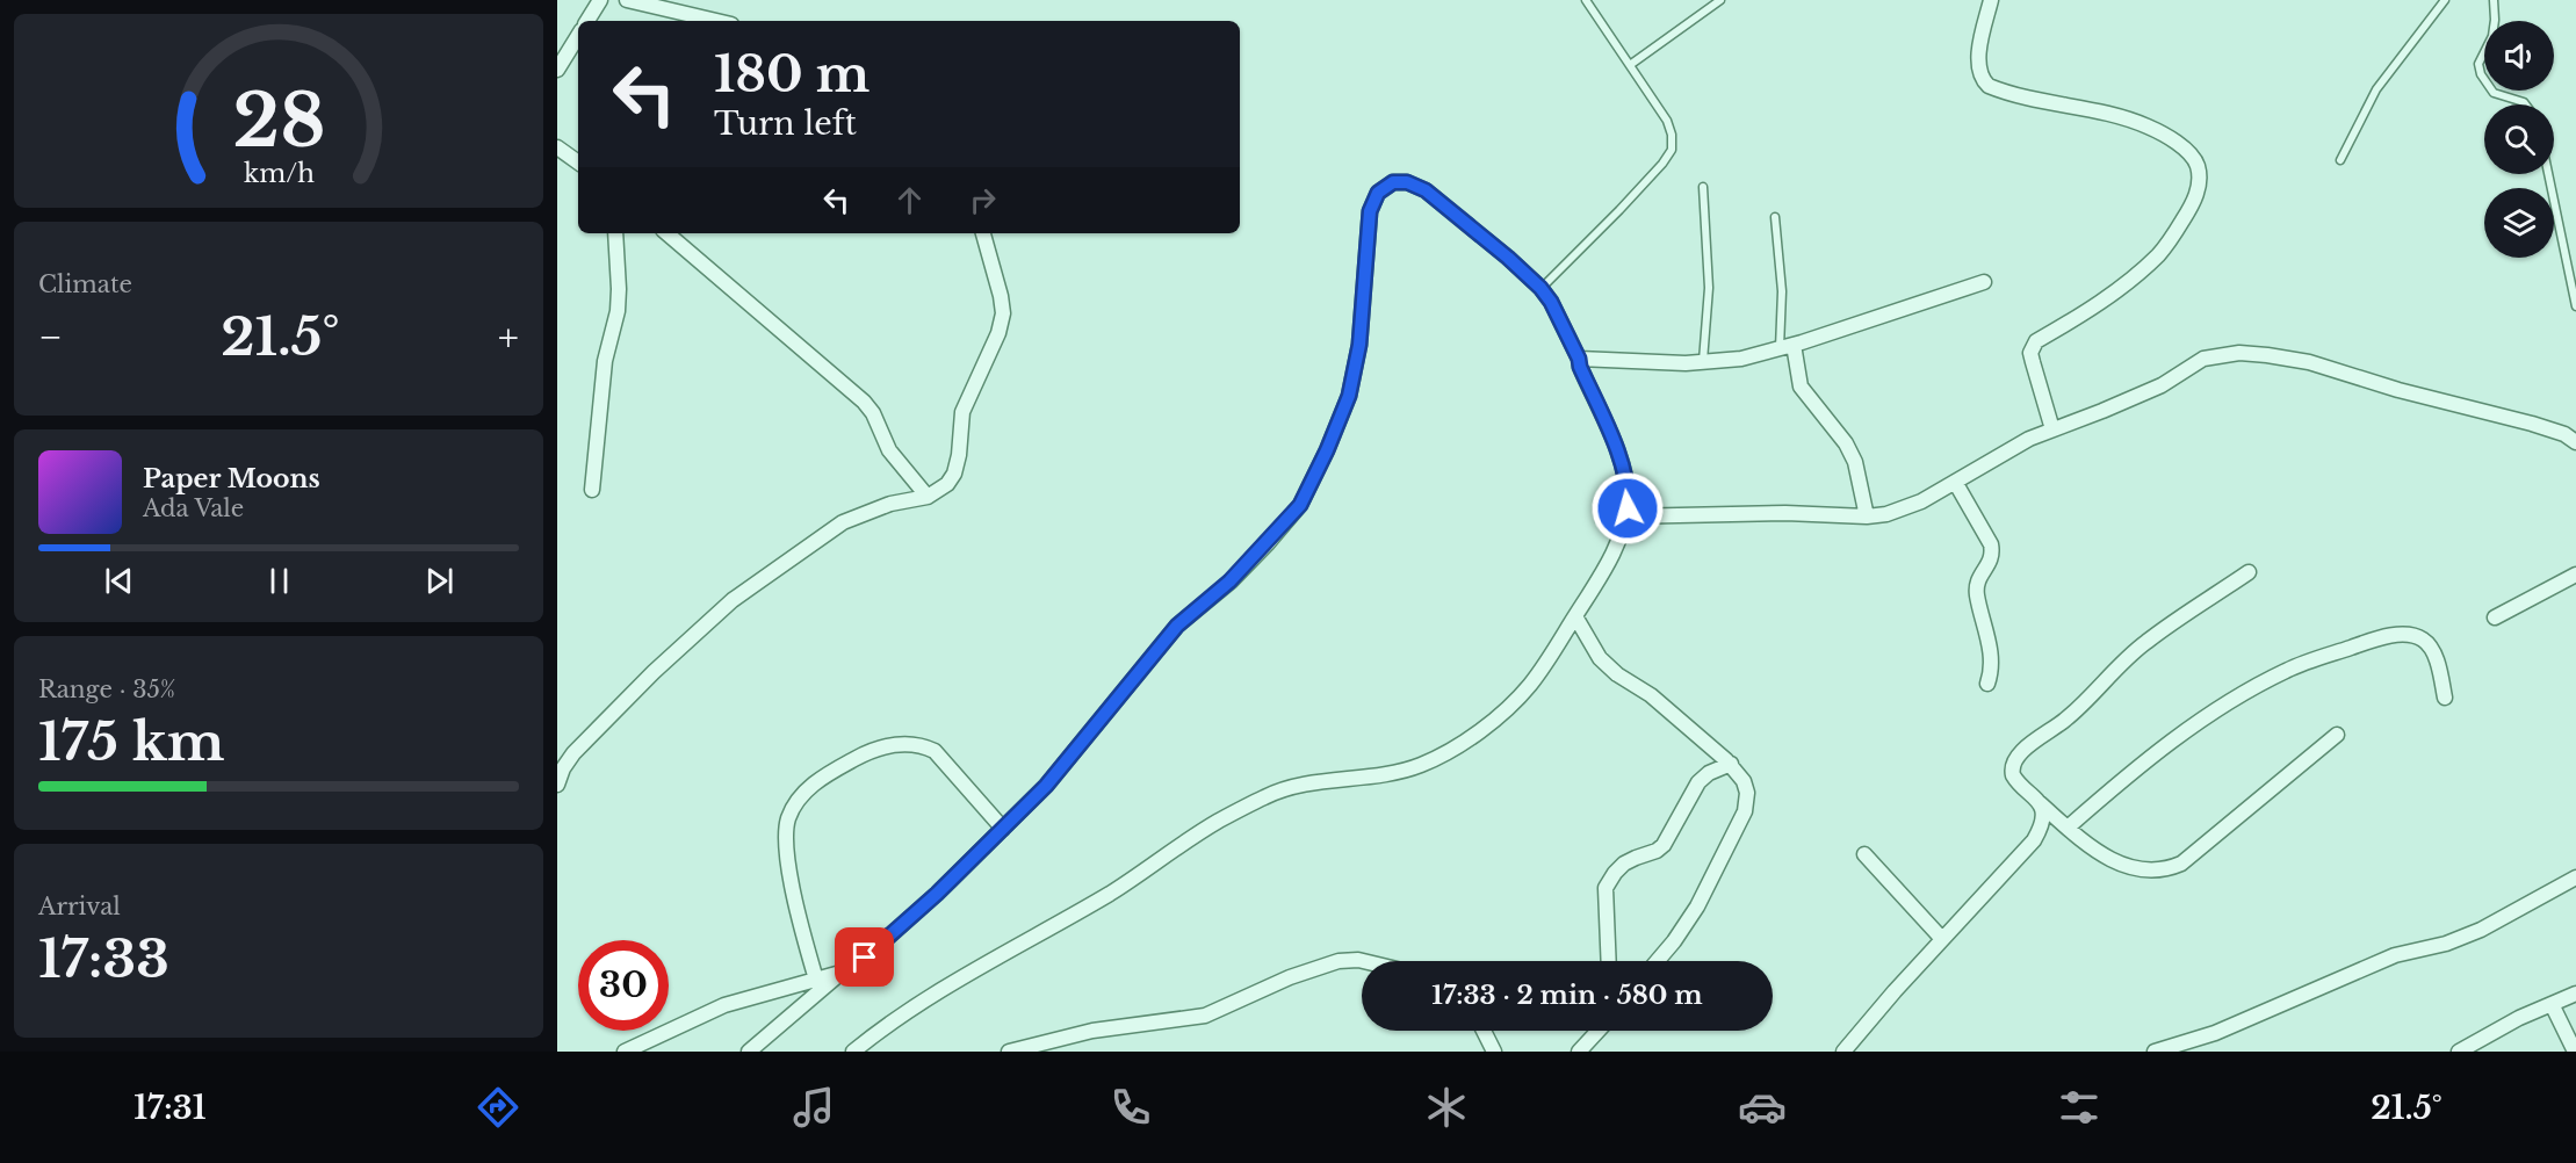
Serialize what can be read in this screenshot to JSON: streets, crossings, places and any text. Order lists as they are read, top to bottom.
{
  "page": {
    "turn": ["180 m", "Turn left"],
    "tile": [
      "Climate",
      ["Range · 35%", "175 km"],
      ["Arrival", "17:33"]
    ],
    "heat": ["−", "21.5°", "+"],
    "song": ["Paper Moons", "Ada Vale"],
    "limit": "30",
    "trip": "17:33 · 2 min · 580 m",
    "tabs": ["17:31", "21.5°"],
    "gauge": ["28", "km/h"]
  }
}
